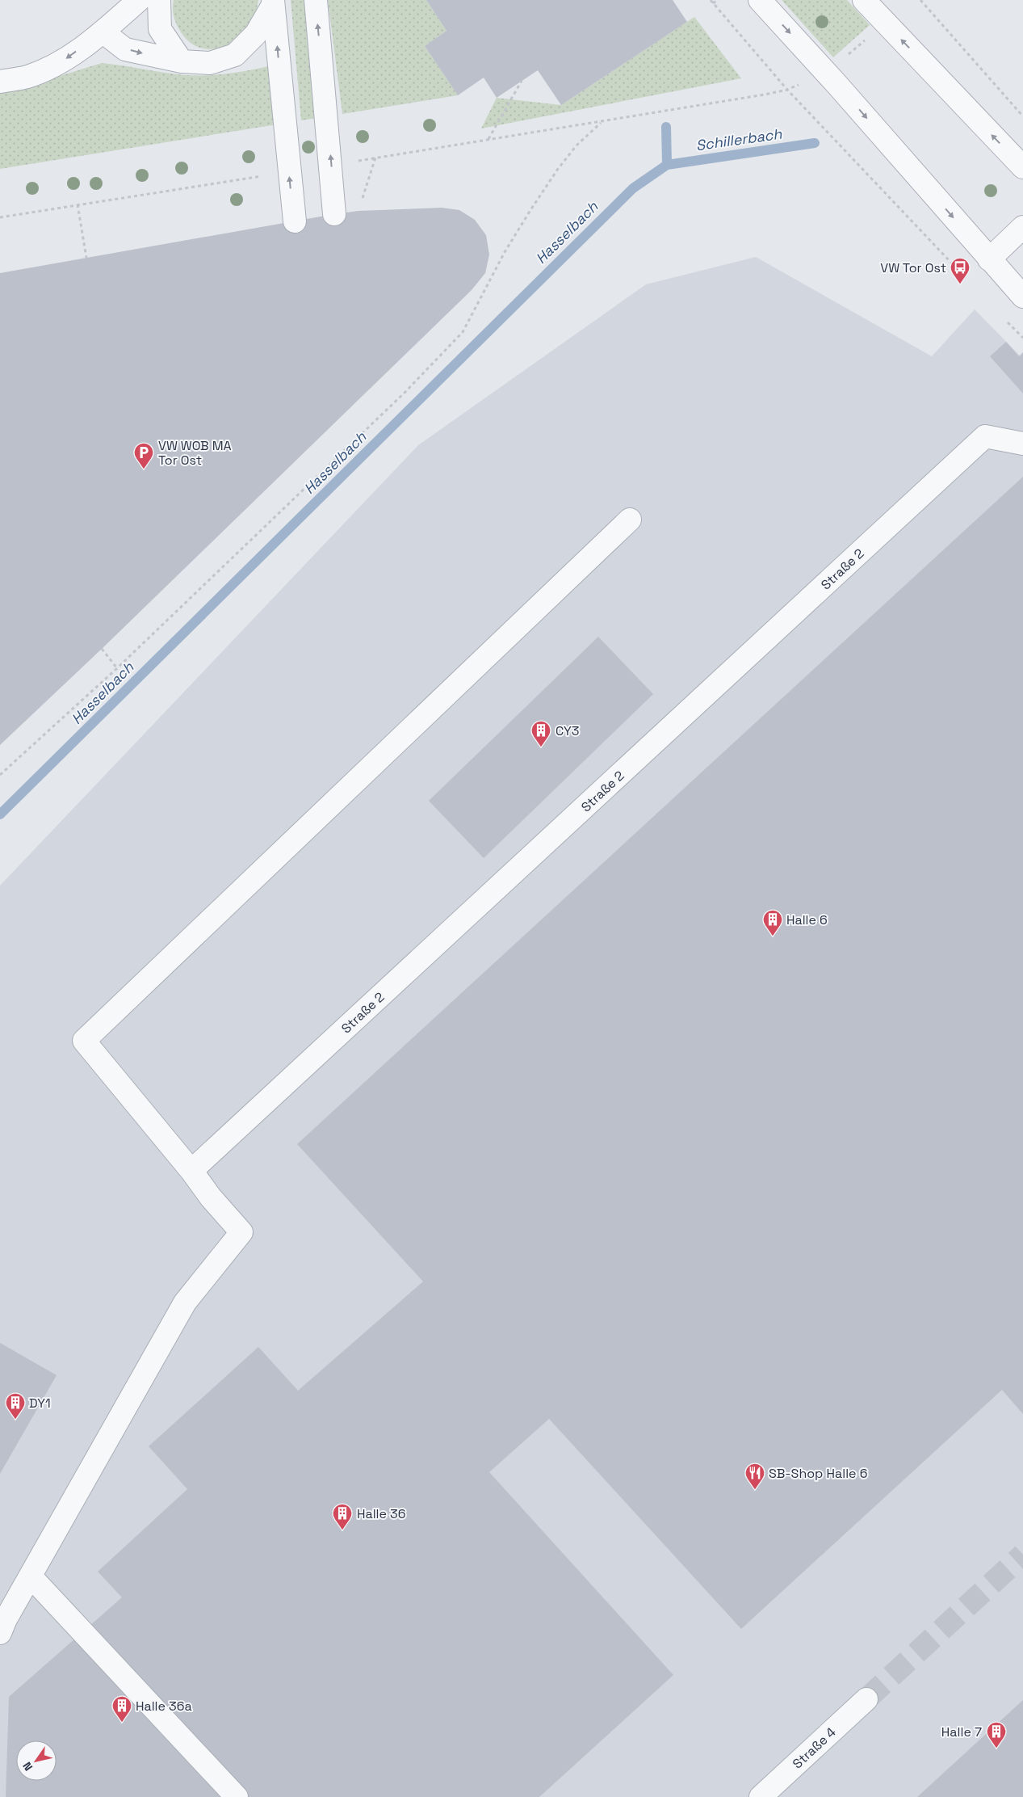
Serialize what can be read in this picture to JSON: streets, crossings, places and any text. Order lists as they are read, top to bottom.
{
  "streets": {
    "street": ["Straße 2", "Straße 4"]
  },
  "water": ["Schillerbach", "Hasselbach"],
  "places": {
    "bus stop": ["VW Tor Ost"],
    "parking": ["VW WOB MA Tor Ost"],
    "building": [
      "CY3",
      "Halle 6",
      "DY1",
      "Halle 36",
      "Halle 36a",
      "Halle 7"
    ],
    "restaurant": ["SB-Shop Halle 6"]
  },
  "north": "bottom left"
}
